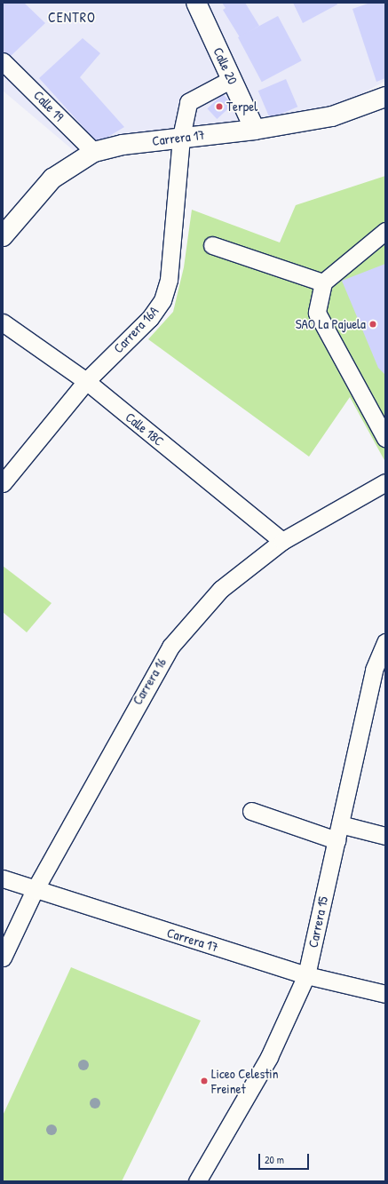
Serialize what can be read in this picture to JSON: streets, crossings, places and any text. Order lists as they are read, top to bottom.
{
  "streets": {
    "main road": ["Calle 20", "Carrera 17"],
    "street": [
      "Calle 19",
      "Carrera 16A",
      "Calle 18C",
      "Carrera 16",
      "Carrera 15"
    ]
  },
  "crossings": [
    ["Calle 20", "Carrera 17"],
    ["Calle 20", "Carrera 16A"],
    ["Calle 19", "Carrera 17"],
    ["Carrera 17", "Carrera 16A"],
    ["Carrera 17", "Carrera 16"],
    ["Carrera 17", "Carrera 15"],
    ["Carrera 16A", "Calle 18C"],
    ["Calle 18C", "Carrera 16"]
  ],
  "districts": ["CENTRO"],
  "places": ["Terpel", "SAO La Pajuela", "Liceo Celestin Freinet"],
  "scale_bar": "20 m"
}
